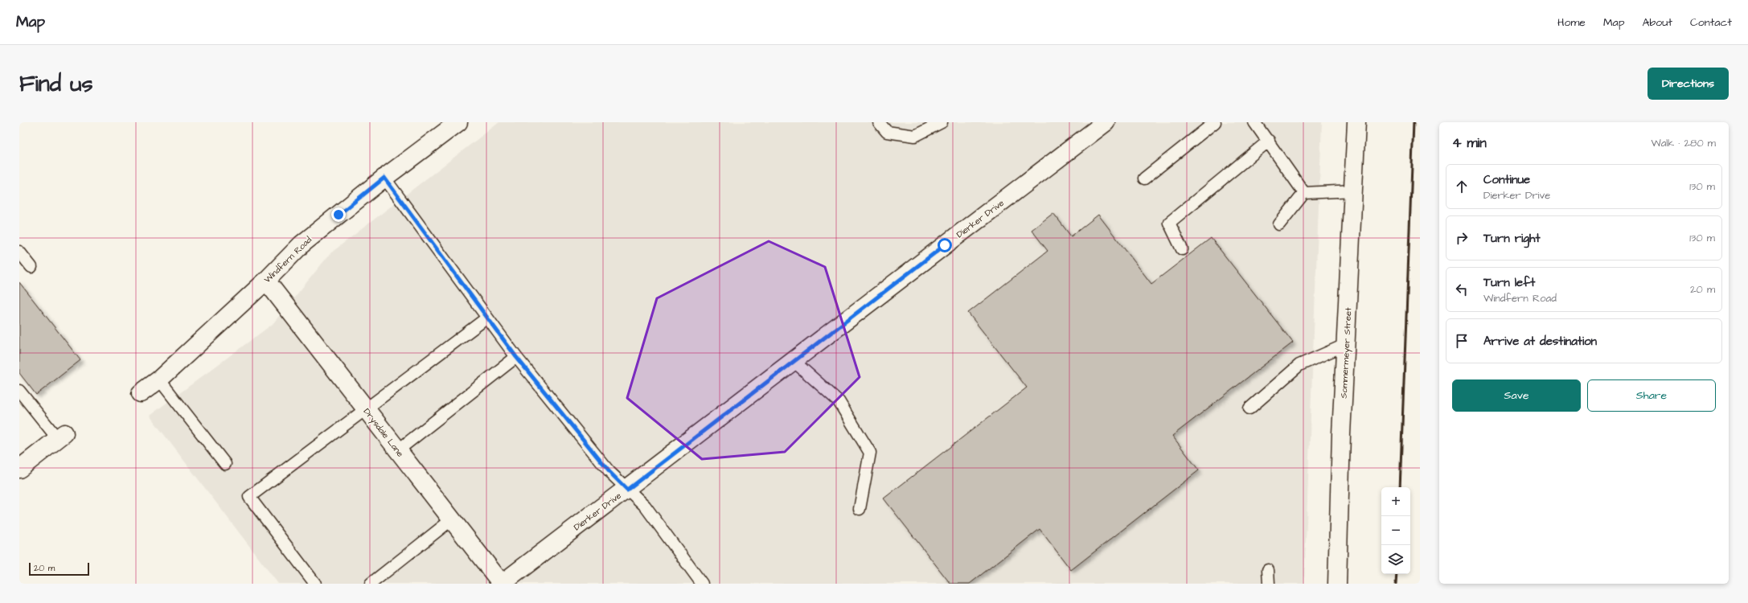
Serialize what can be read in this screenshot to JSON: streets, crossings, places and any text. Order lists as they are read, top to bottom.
{
  "streets": {
    "street": [
      "Dierker Drive",
      "Windfern Road",
      "Sommermeyer Street",
      "Drysdale Lane"
    ]
  },
  "crossings": [
    ["Dierker Drive", "Drysdale Lane"],
    ["Windfern Road", "Drysdale Lane"]
  ],
  "scale_bar": "20 m",
  "page": {
    "header": "Map",
    "nav": [
      "Home",
      "Map",
      "About",
      "Contact"
    ],
    "buttons": [
      "Directions",
      ["Save", "Share"]
    ],
    "title": "Find us",
    "heading": ["4 min", "Walk · 280 m"],
    "list": [
      ["Continue", "Dierker Drive", "130 m"],
      ["Turn right", "130 m"],
      ["Turn left", "Windfern Road", "20 m"],
      "Arrive at destination"
    ],
    "map_buttons": ["+", "−"],
    "scale": "20 m"
  }
}
